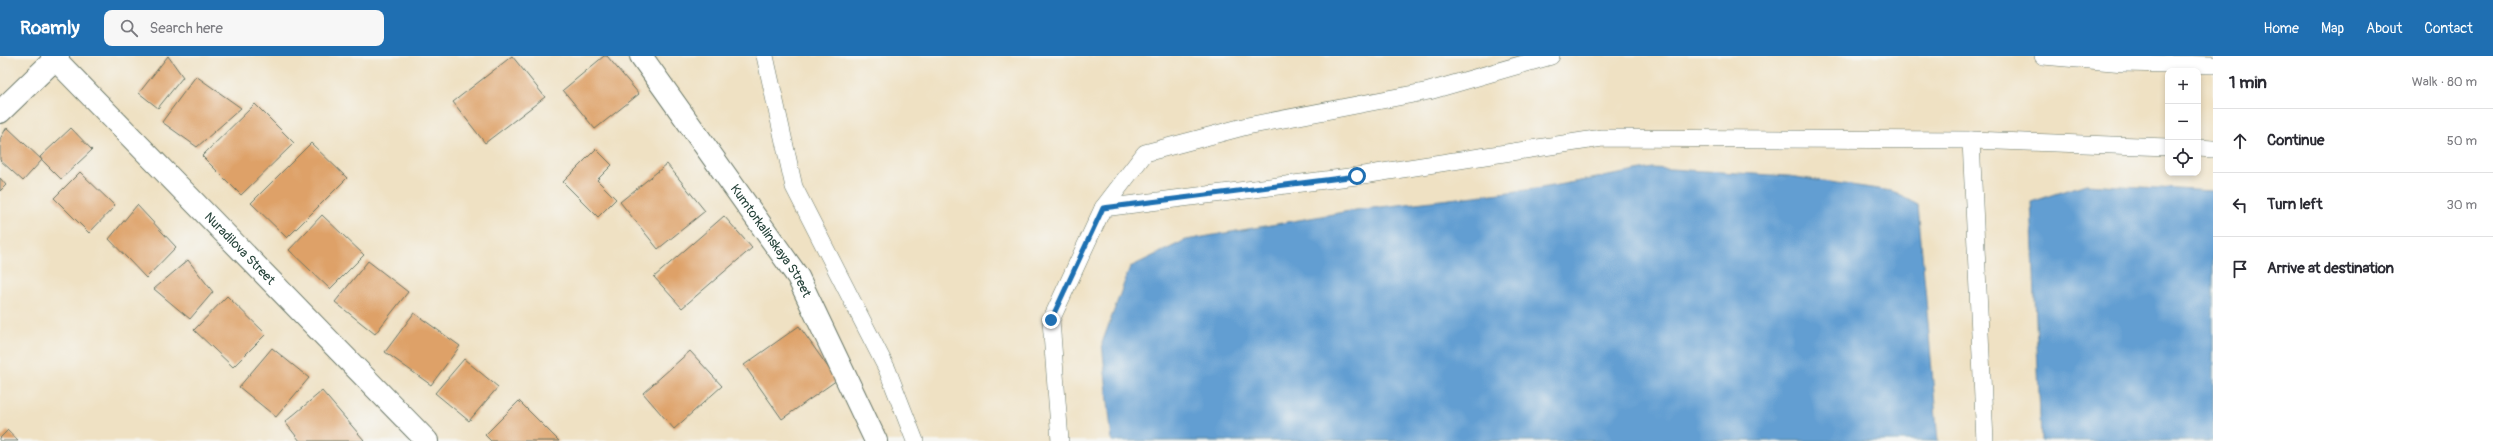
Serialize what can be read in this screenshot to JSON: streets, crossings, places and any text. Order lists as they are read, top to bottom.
{
  "streets": {
    "street": ["Kumtorkalinskaya Street", "Nuradilova Street"]
  },
  "page": {
    "header": "Roamly",
    "search": "Search here",
    "nav": [
      "Home",
      "Map",
      "About",
      "Contact"
    ],
    "heading": ["1 min", "Walk · 80 m"],
    "map_buttons": ["+", "−"],
    "list": [
      ["Continue", "50 m"],
      ["Turn left", "30 m"],
      "Arrive at destination"
    ]
  }
}
